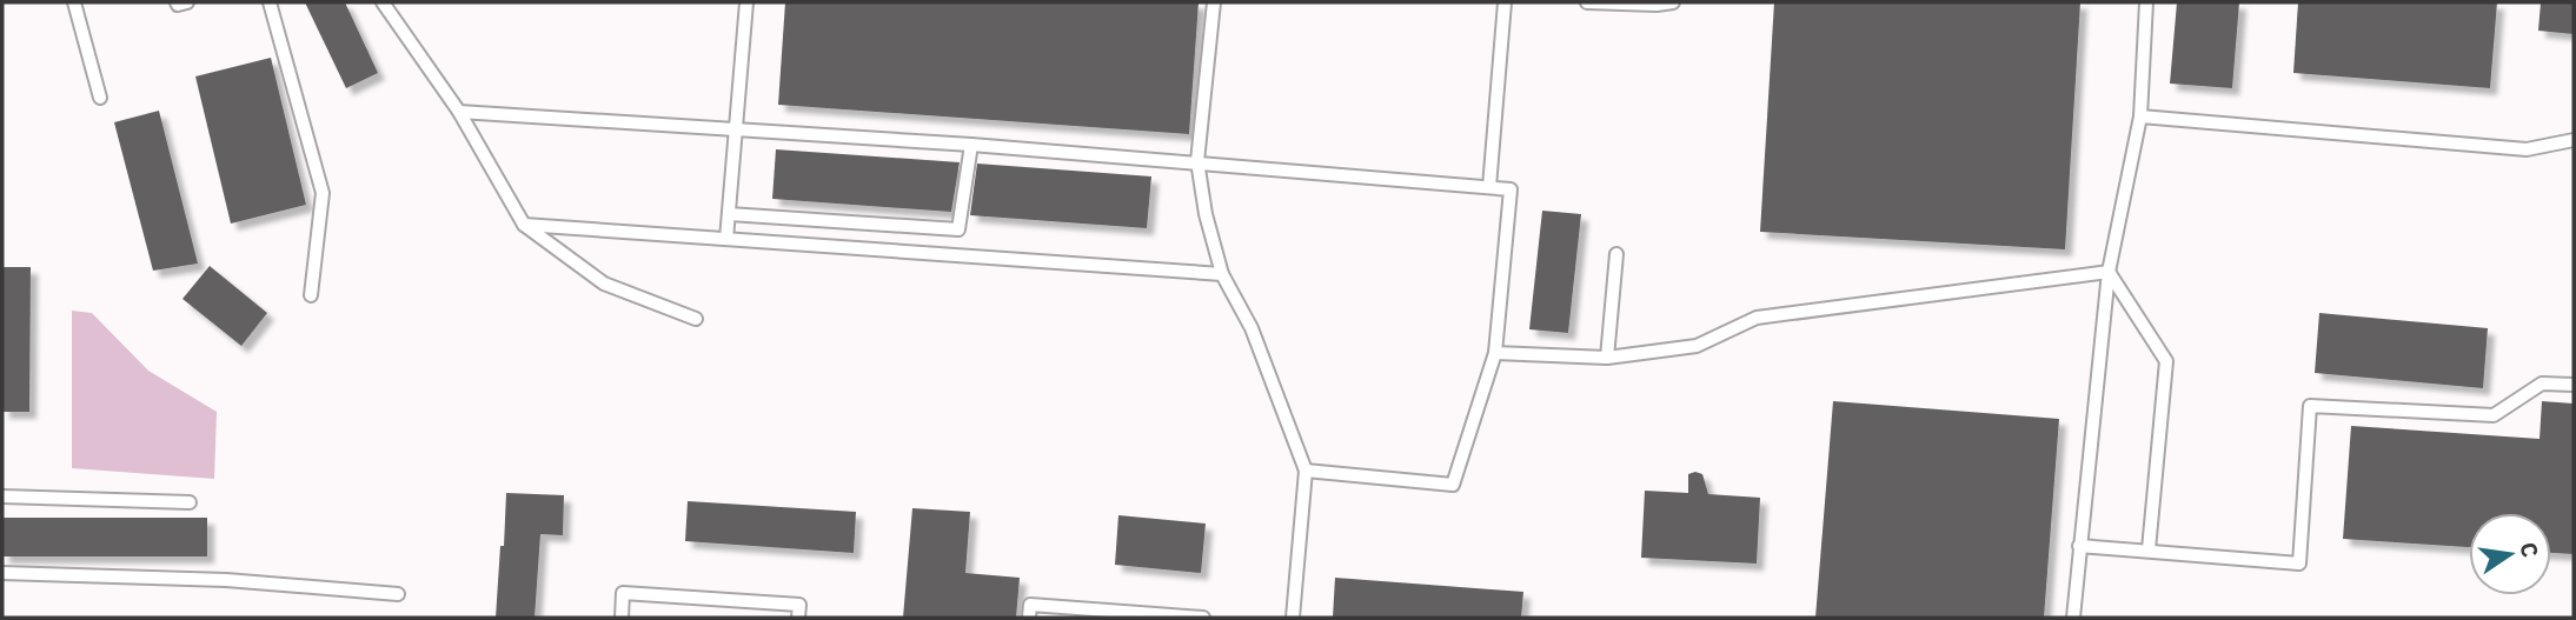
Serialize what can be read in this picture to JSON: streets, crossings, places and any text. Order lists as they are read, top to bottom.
{
  "north": "right"
}
